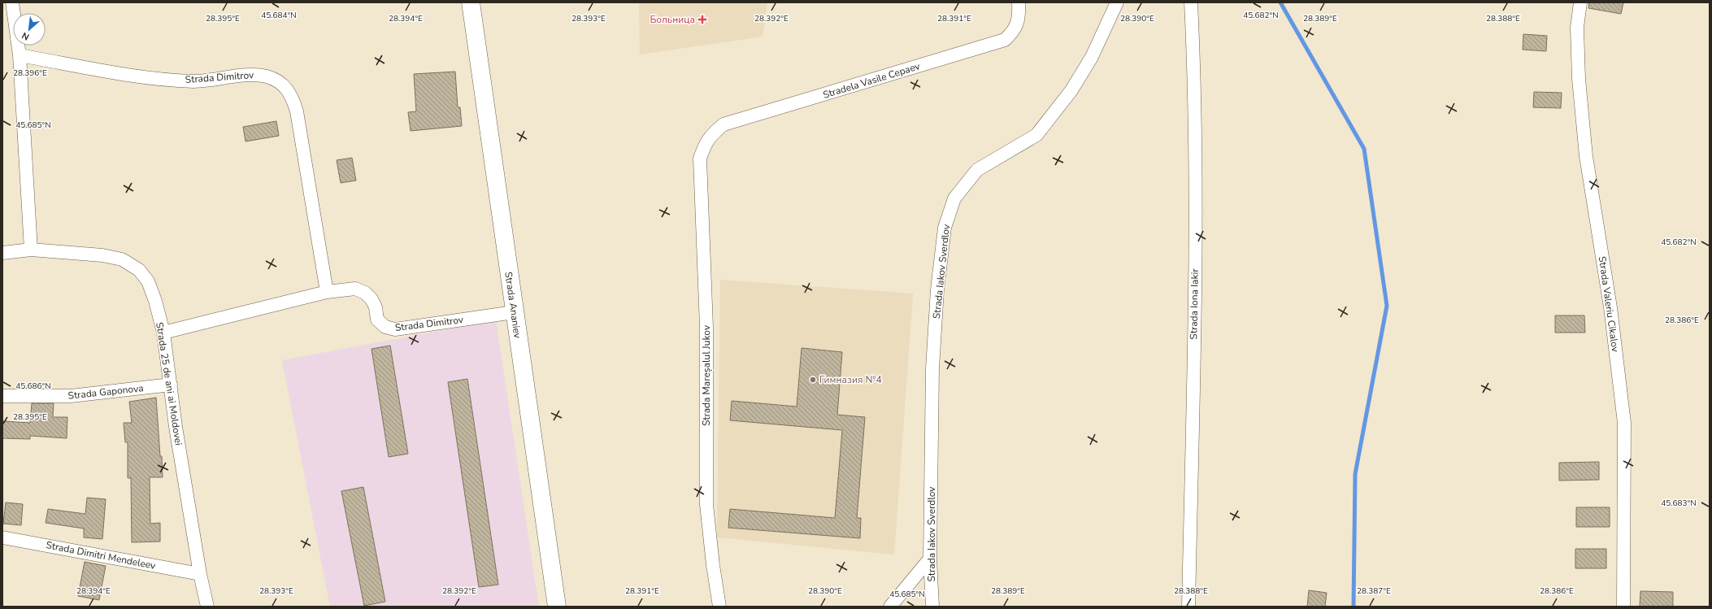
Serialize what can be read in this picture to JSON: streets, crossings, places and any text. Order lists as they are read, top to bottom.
{
  "streets": {
    "street": [
      "Strada Dimitrov",
      "Stradela Vasile Cepaev",
      "Strada Iakov Sverdlov",
      "Strada Iona Iakir",
      "Strada Valeriu Cikalov",
      "Strada Ananiev",
      "Strada Mareșalul Jukov",
      "Strada 25 de ani ai Moldovei",
      "Strada Gaponova",
      "Strada Dimitri Mendeleev"
    ]
  },
  "crossings": [
    ["Strada Dimitrov", "Strada Ananiev"],
    ["Strada Dimitrov", "Strada 25 de ani ai Moldovei"],
    ["Stradela Vasile Cepaev", "Strada Mareșalul Jukov"],
    ["Strada 25 de ani ai Moldovei", "Strada Gaponova"],
    ["Strada 25 de ani ai Moldovei", "Strada Dimitri Mendeleev"]
  ],
  "places": {
    "health": ["Больница"],
    "other": ["Гимназия №4"]
  },
  "north": "bottom left",
  "coordinates": [
    "45.684°N",
    "45.682°N",
    "28.395°E",
    "28.394°E",
    "28.393°E",
    "28.392°E",
    "28.391°E",
    "28.390°E",
    "28.389°E",
    "28.388°E",
    "28.396°E",
    "45.685°N",
    "28.386°E",
    "45.686°N",
    "45.683°N",
    "28.387°E"
  ]
}
